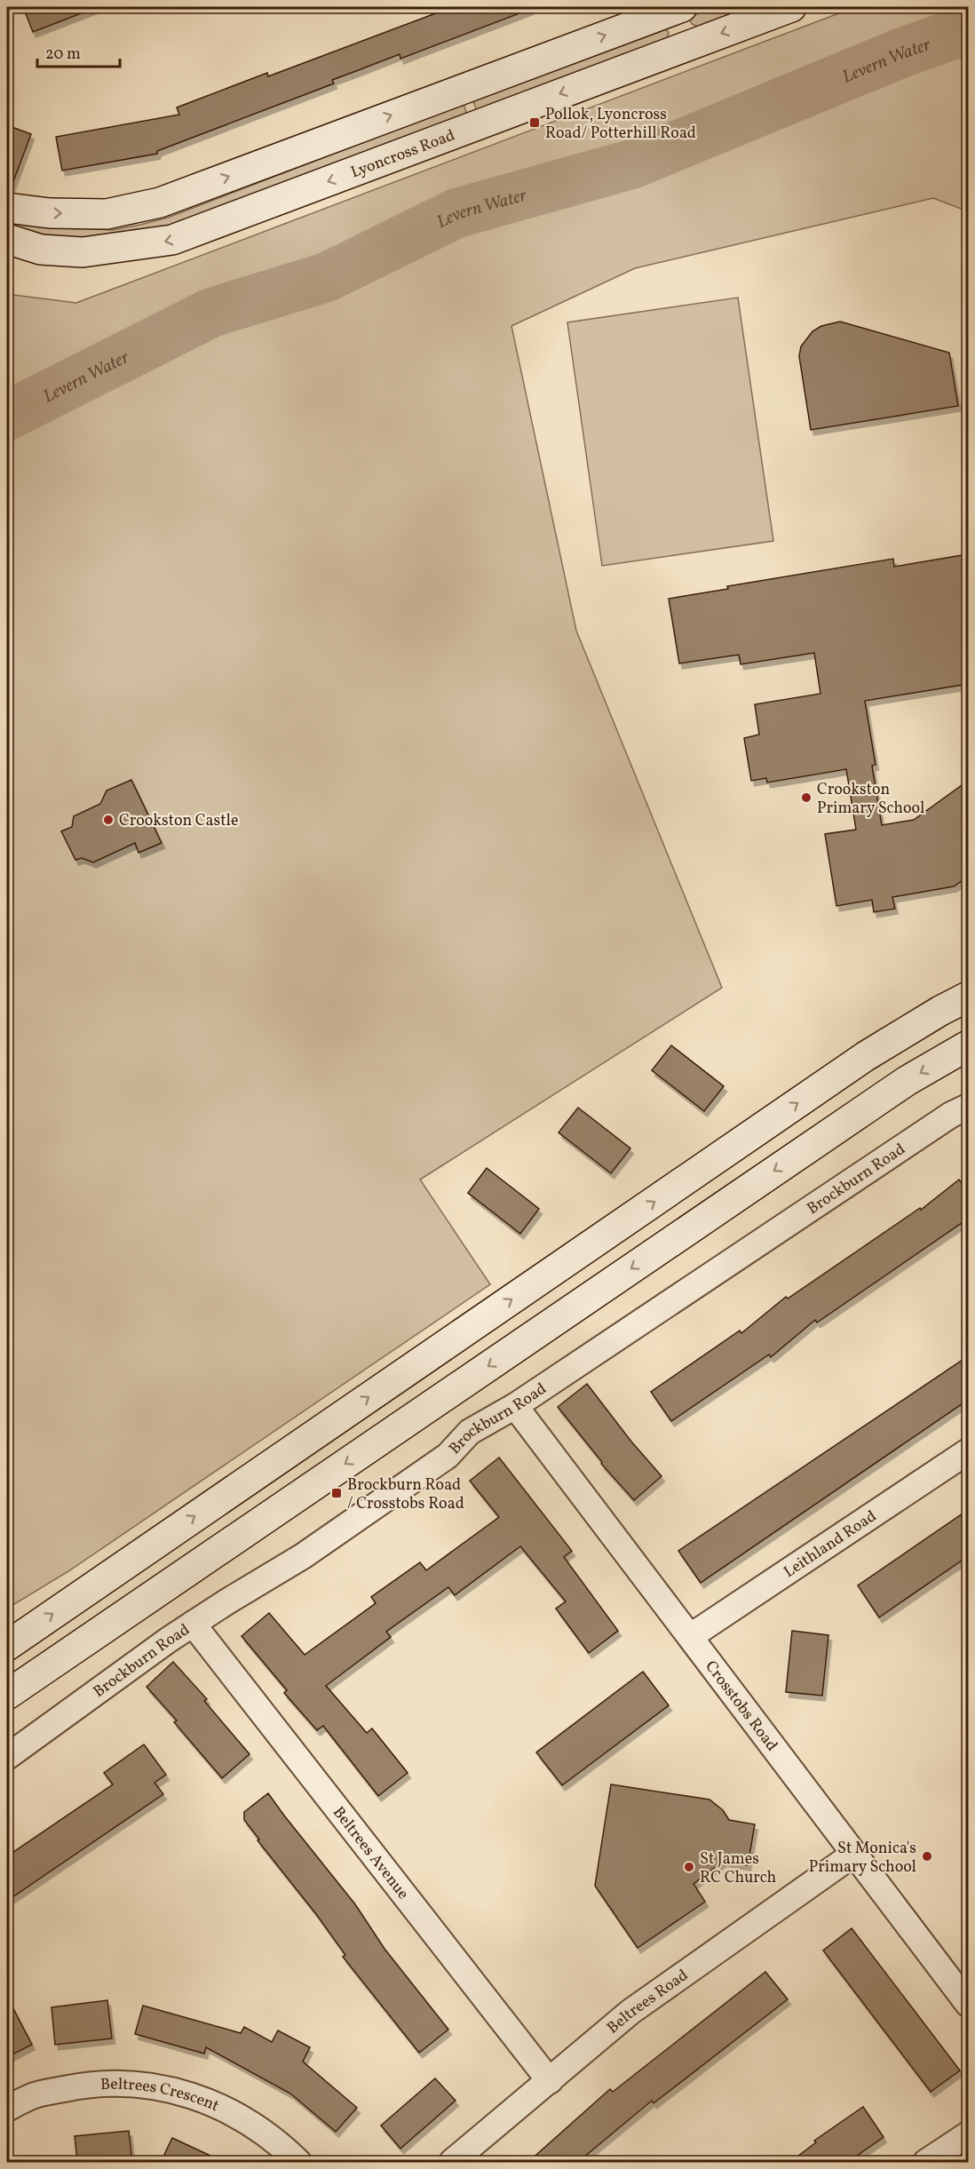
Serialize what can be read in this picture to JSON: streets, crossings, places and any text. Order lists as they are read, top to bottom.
{
  "streets": {
    "street": [
      "Lyoncross Road",
      "Brockburn Road",
      "Leithland Road",
      "Crosstobs Road",
      "Beltrees Avenue",
      "Beltrees Road",
      "Beltrees Crescent"
    ]
  },
  "crossings": [
    ["Brockburn Road", "Crosstobs Road"],
    ["Brockburn Road", "Beltrees Avenue"],
    ["Leithland Road", "Crosstobs Road"],
    ["Crosstobs Road", "Beltrees Road"],
    ["Beltrees Avenue", "Beltrees Road"]
  ],
  "water": ["Levern Water"],
  "places": {
    "transit": ["Pollok, Lyoncross Road/ Potterhill Road", "Brockburn Road / Crosstobs Road"],
    "other": [
      "Crookston Primary School",
      "Crookston Castle",
      "St Monica's Primary School",
      "St James RC Church"
    ]
  },
  "scale_bar": "20 m"
}
